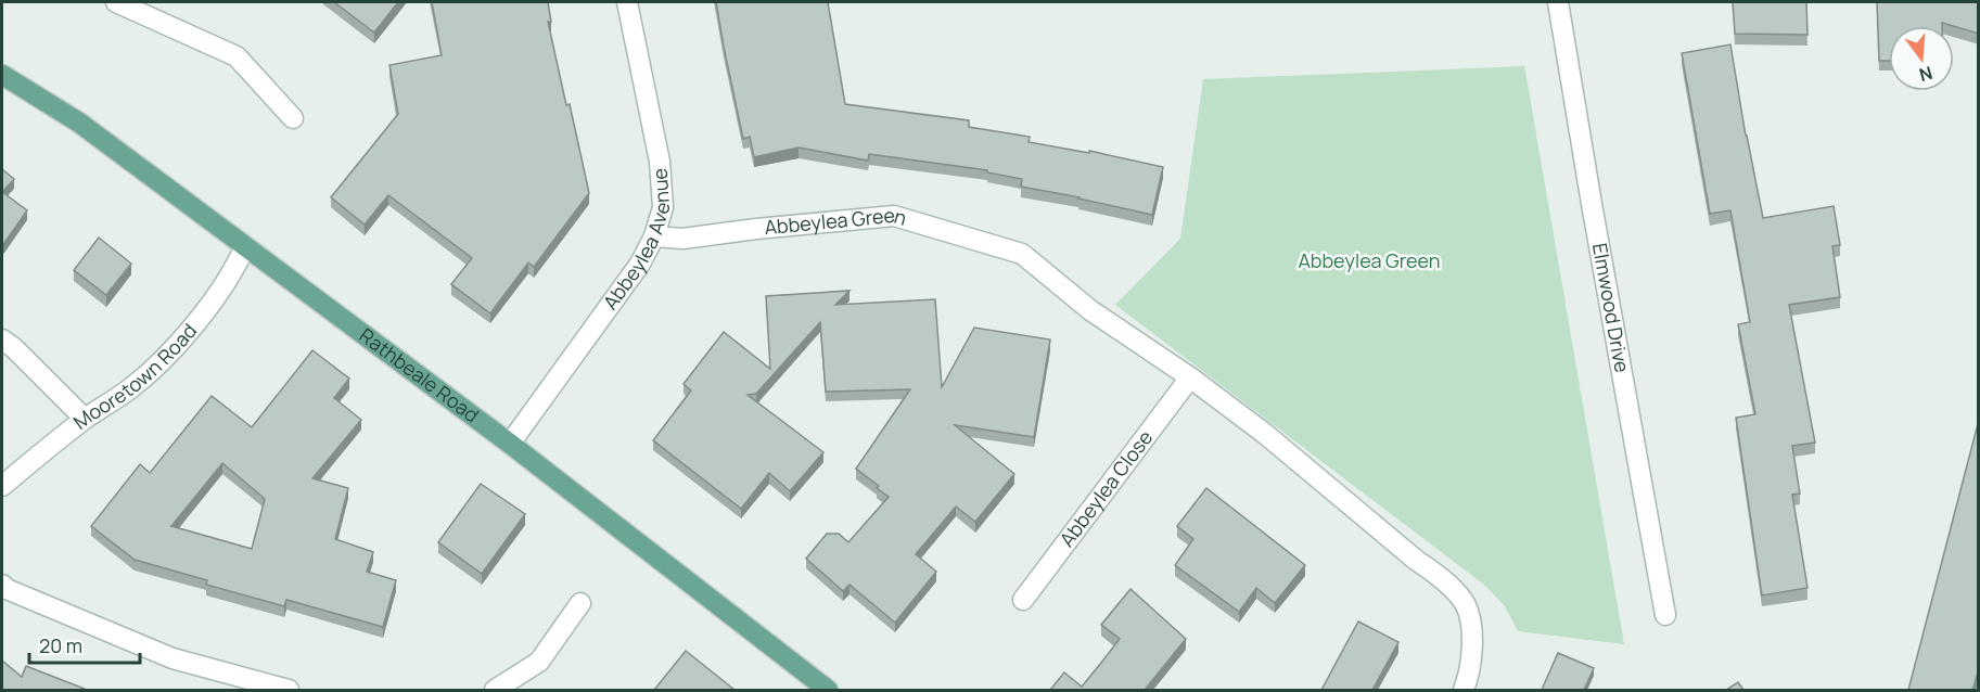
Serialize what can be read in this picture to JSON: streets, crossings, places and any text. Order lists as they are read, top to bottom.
{
  "streets": {
    "main road": ["Rathbeale Road"],
    "street": [
      "Abbeylea Green",
      "Abbeylea Avenue",
      "Elmwood Drive",
      "Mooretown Road",
      "Abbeylea Close"
    ]
  },
  "crossings": [
    ["Abbeylea Green", "Abbeylea Avenue"],
    ["Abbeylea Green", "Abbeylea Close"],
    ["Abbeylea Avenue", "Rathbeale Road"],
    ["Mooretown Road", "Rathbeale Road"]
  ],
  "parks": ["Abbeylea Green"],
  "scale_bar": "20 m",
  "north": "bottom"
}
